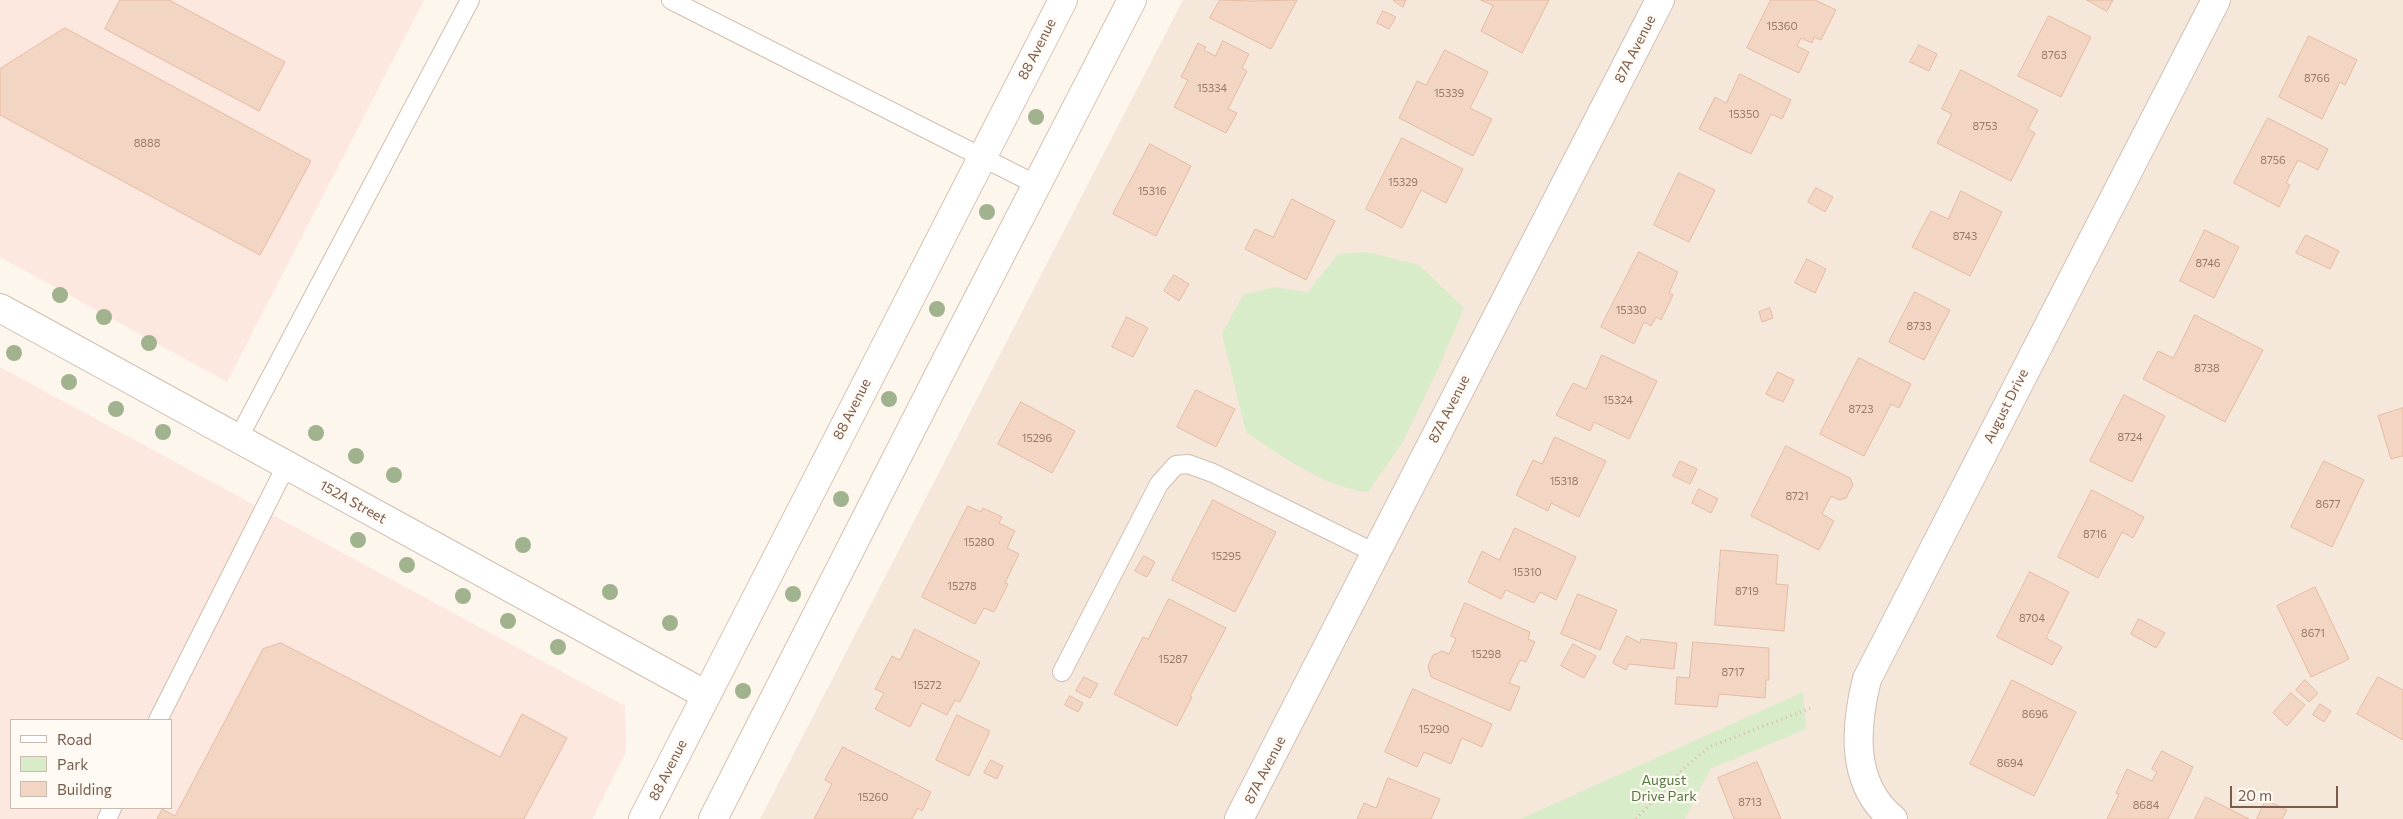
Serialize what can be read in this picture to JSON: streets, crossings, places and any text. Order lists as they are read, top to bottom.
{
  "streets": {
    "street": [
      "88 Avenue",
      "87A Avenue",
      "August Drive",
      "152A Street"
    ]
  },
  "crossings": [
    ["88 Avenue", "152A Street"]
  ],
  "parks": ["August Drive Park"],
  "house_numbers": [
    "15360",
    "8763",
    "8766",
    "15334",
    "15339",
    "15350",
    "8753",
    "8888",
    "8756",
    "15329",
    "15316",
    "8743",
    "8746",
    "15330",
    "8733",
    "8738",
    "15324",
    "8723",
    "8724",
    "15296",
    "15318",
    "8721",
    "8677",
    "8716",
    "15280",
    "15295",
    "15310",
    "15278",
    "8719",
    "8704",
    "8671",
    "15298",
    "15287",
    "8717",
    "15272",
    "8696",
    "15290",
    "8694",
    "15260",
    "8713",
    "8684"
  ],
  "legend": ["Road", "Park", "Building"],
  "scale_bar": "20 m"
}
